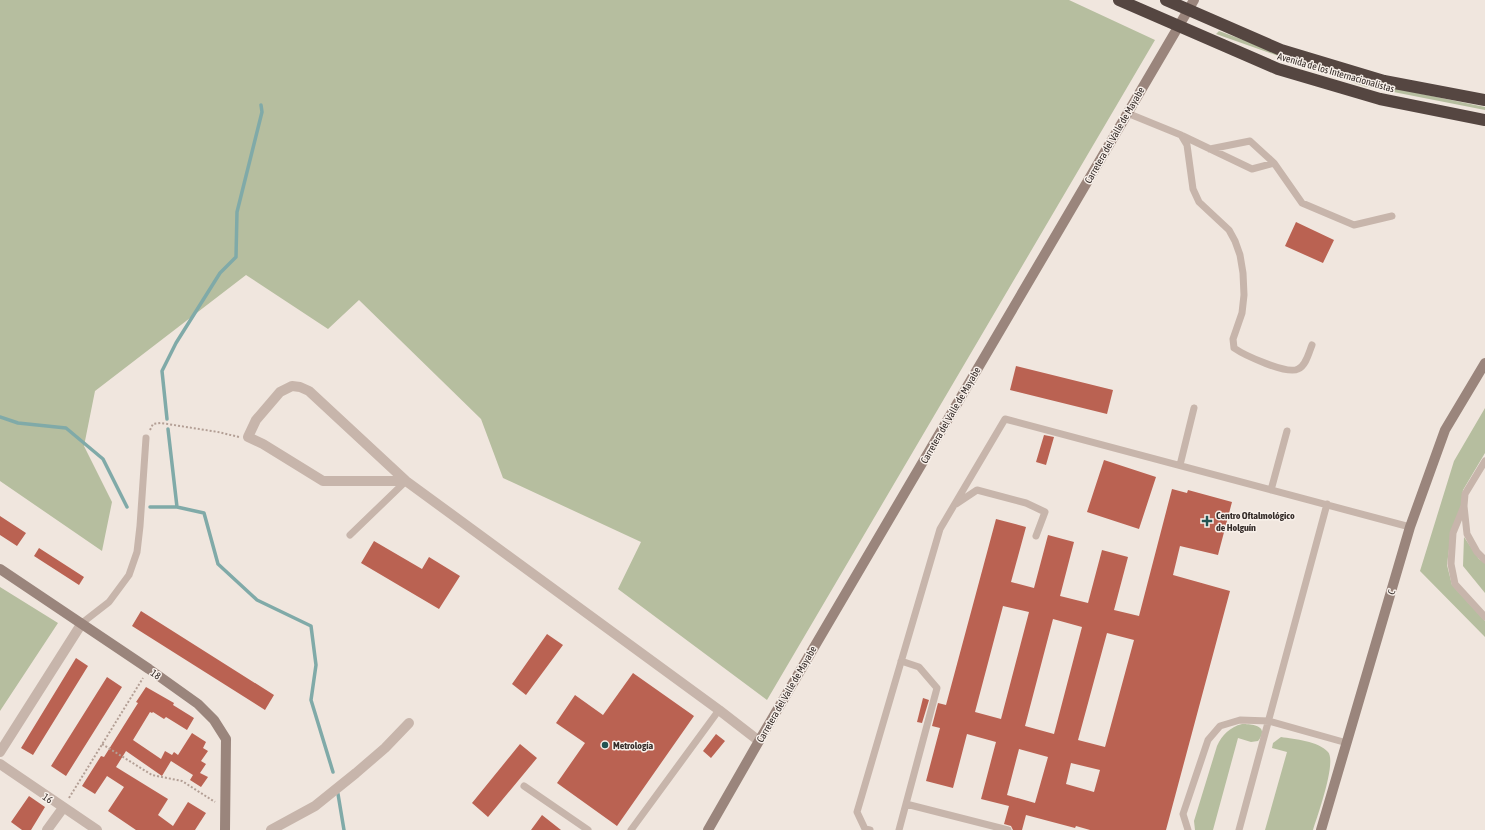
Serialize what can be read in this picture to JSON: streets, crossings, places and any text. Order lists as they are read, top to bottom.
{
  "streets": {
    "highway": ["Avenida de los Internacionalistas"],
    "main road": ["Carretera del Valle de Mayabe", "C", "18"],
    "street": ["16"]
  },
  "crossings": [
    ["Avenida de los Internacionalistas", "Carretera del Valle de Mayabe"]
  ],
  "places": {
    "health": ["Centro Oftalmológico de Holguín"],
    "other": ["Metrología"]
  }
}
